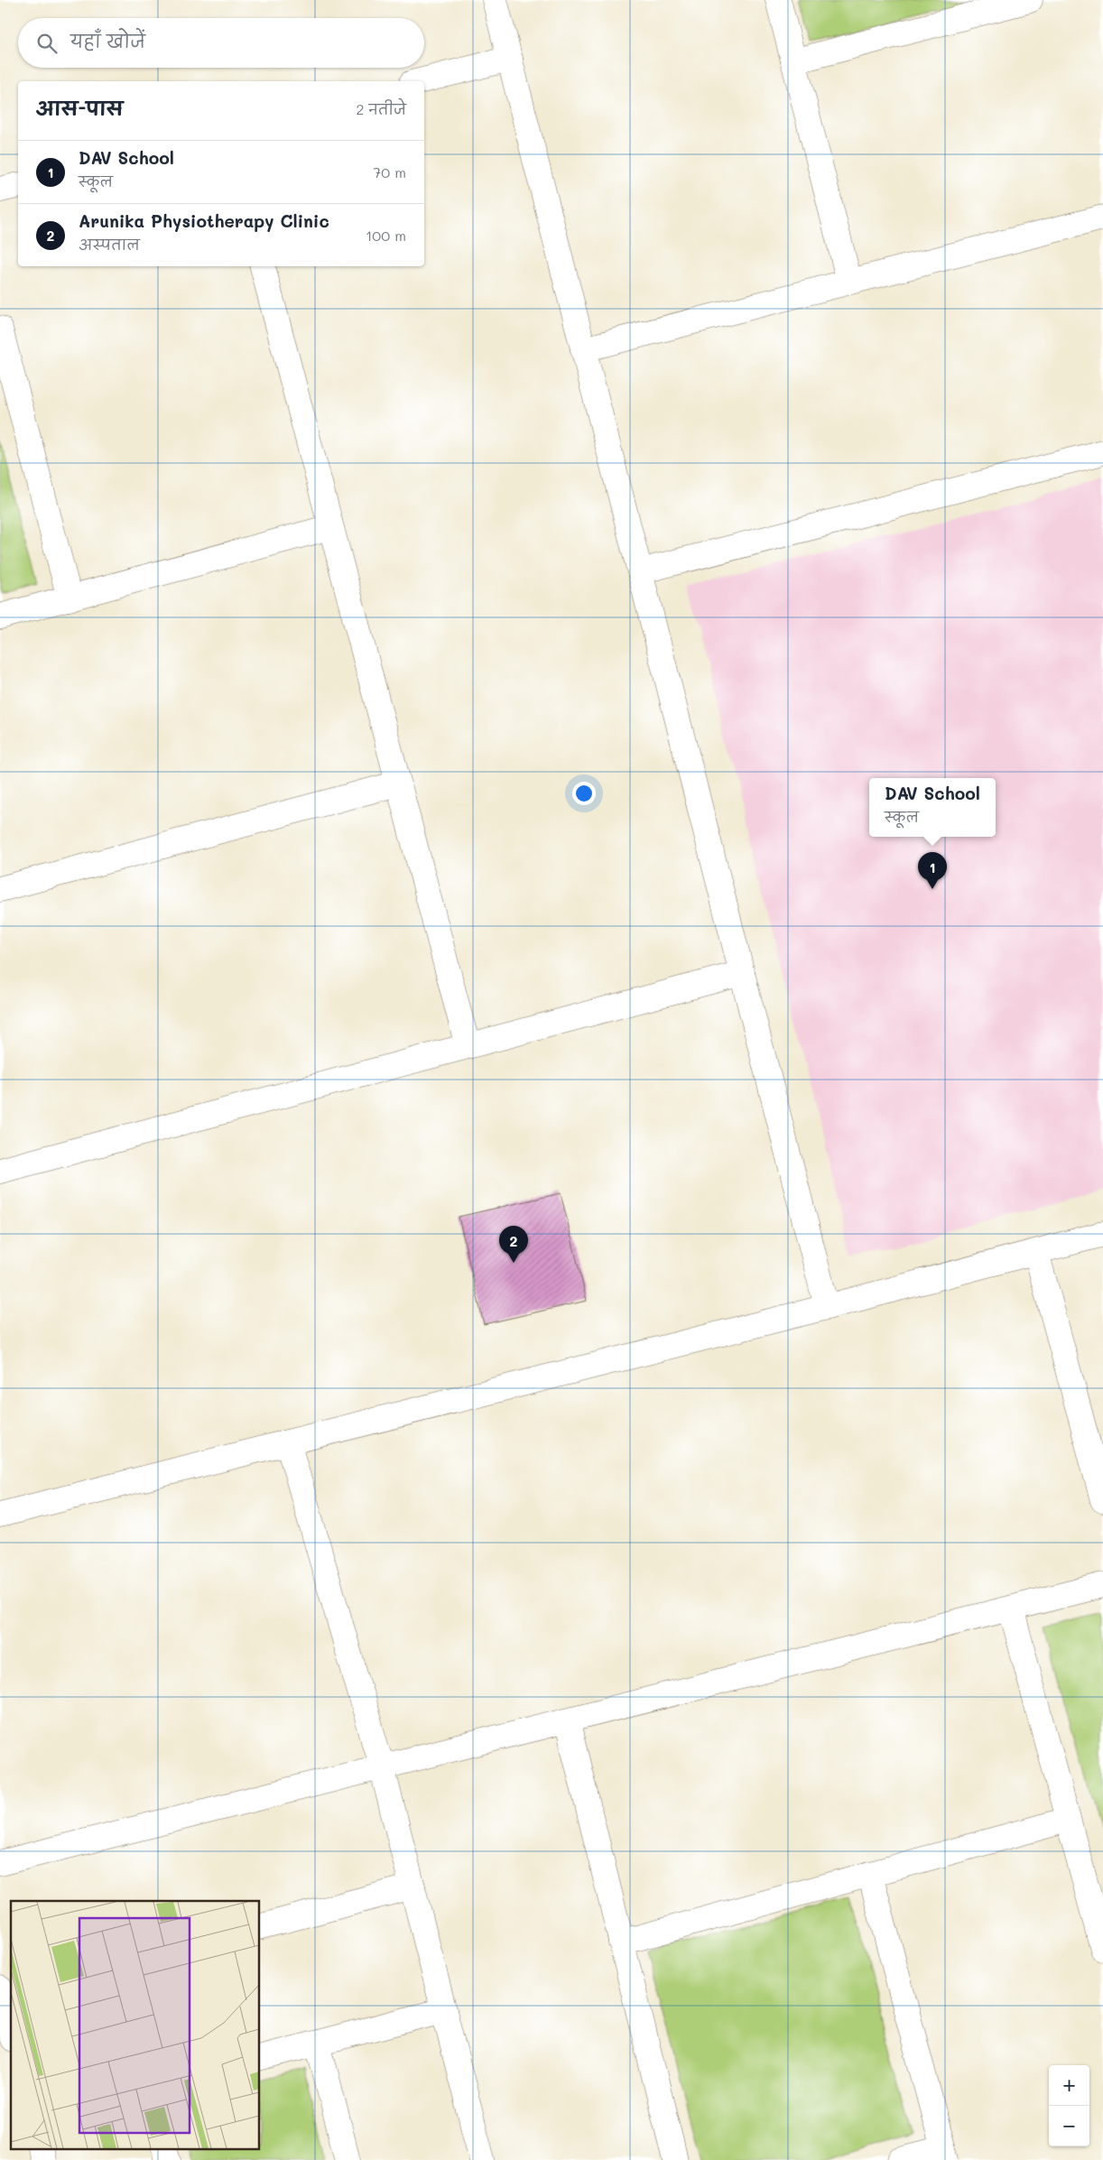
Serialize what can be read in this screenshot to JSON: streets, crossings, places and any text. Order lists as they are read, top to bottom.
{
  "page": {
    "search": "यहाँ खोजें",
    "heading": ["आस-पास", "2 नतीजे"],
    "list": [
      {
        "mark": "1",
        "name": "DAV School",
        "note": "स्कूल",
        "value": "70 m"
      },
      {
        "mark": "2",
        "name": "Arunika Physiotherapy Clinic",
        "note": "अस्पताल",
        "value": "100 m"
      }
    ],
    "popup": ["DAV School", "स्कूल"],
    "pins": ["1", "2"],
    "map_buttons": ["+", "−"]
  }
}
